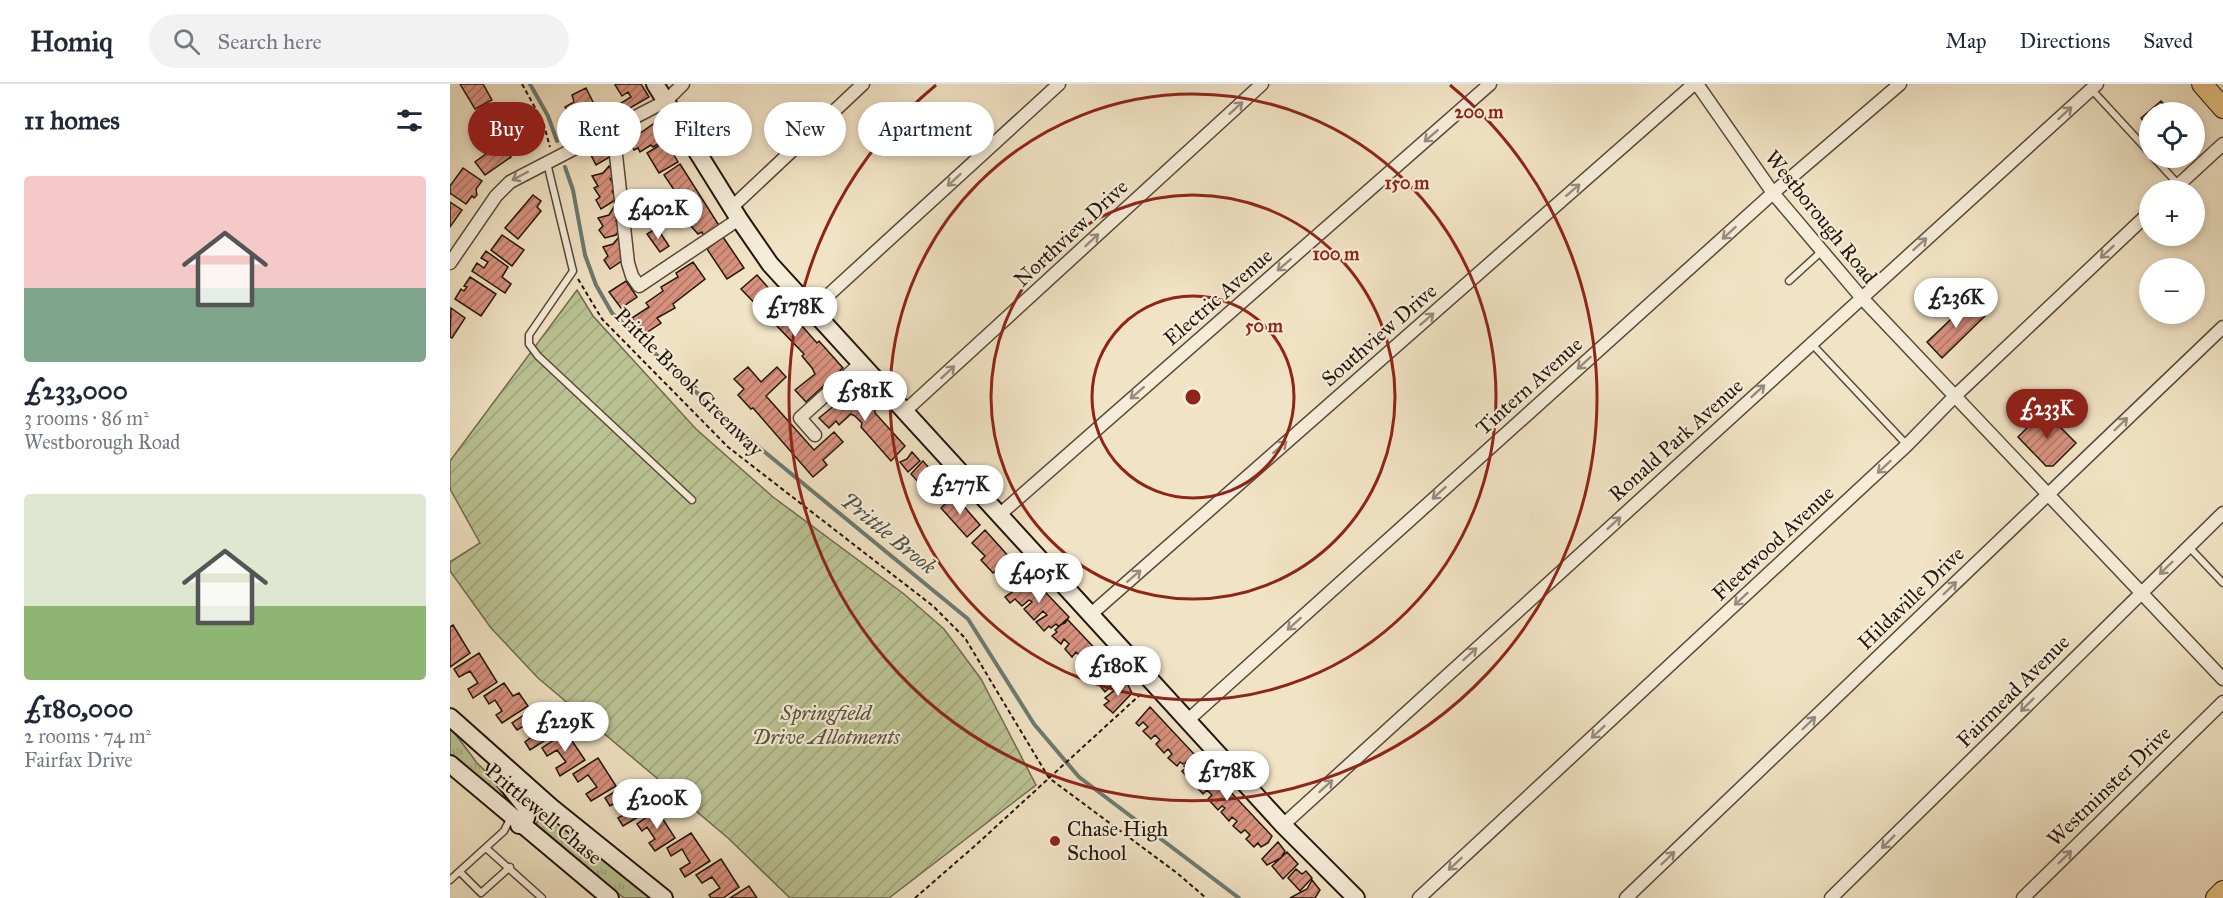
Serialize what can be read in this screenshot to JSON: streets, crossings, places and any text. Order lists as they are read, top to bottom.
{
  "streets": {
    "street": [
      "Westborough Road",
      "Northview Drive",
      "Electric Avenue",
      "Southview Drive",
      "Tintern Avenue",
      "Ronald Park Avenue",
      "Fleetwood Avenue",
      "Hildaville Drive",
      "Fairmead Avenue",
      "Westminster Drive",
      "Prittlewell Chase"
    ],
    "path": ["Prittle Brook Greenway"]
  },
  "crossings": [
    ["Westborough Road", "Southview Drive"],
    ["Westborough Road", "Tintern Avenue"],
    ["Westborough Road", "Ronald Park Avenue"],
    ["Westborough Road", "Fleetwood Avenue"],
    ["Westborough Road", "Hildaville Drive"],
    ["Westborough Road", "Fairmead Avenue"]
  ],
  "one_way": [
    "Northview Drive",
    "Electric Avenue",
    "Southview Drive",
    "Tintern Avenue",
    "Ronald Park Avenue",
    "Fleetwood Avenue",
    "Hildaville Drive",
    "Fairmead Avenue",
    "Westminster Drive"
  ],
  "water": ["Prittle Brook"],
  "parks": ["Springfield Drive Allotments"],
  "places": ["Chase High School"],
  "page": {
    "header": "Homiq",
    "search": "Search here",
    "nav": ["Map", "Directions", "Saved"],
    "heading": "11 homes",
    "map_buttons": ["+", "−"],
    "chip": [
      "Buy",
      "Rent",
      "Filters",
      "New",
      "Apartment"
    ],
    "list": [
      {
        "name": "£233,000",
        "note": "3 rooms · 86 m² · Westborough Road"
      },
      {
        "name": "£180,000",
        "note": "2 rooms · 74 m² · Fairfax Drive"
      }
    ],
    "price": [
      "£402K",
      "£236K",
      "£178K",
      "£581K",
      "£233K",
      "£277K",
      "£405K",
      "£180K",
      "£229K",
      "£178K",
      "£200K"
    ]
  },
  "rings": [
    "200 m",
    "150 m",
    "100 m",
    "50 m"
  ]
}
